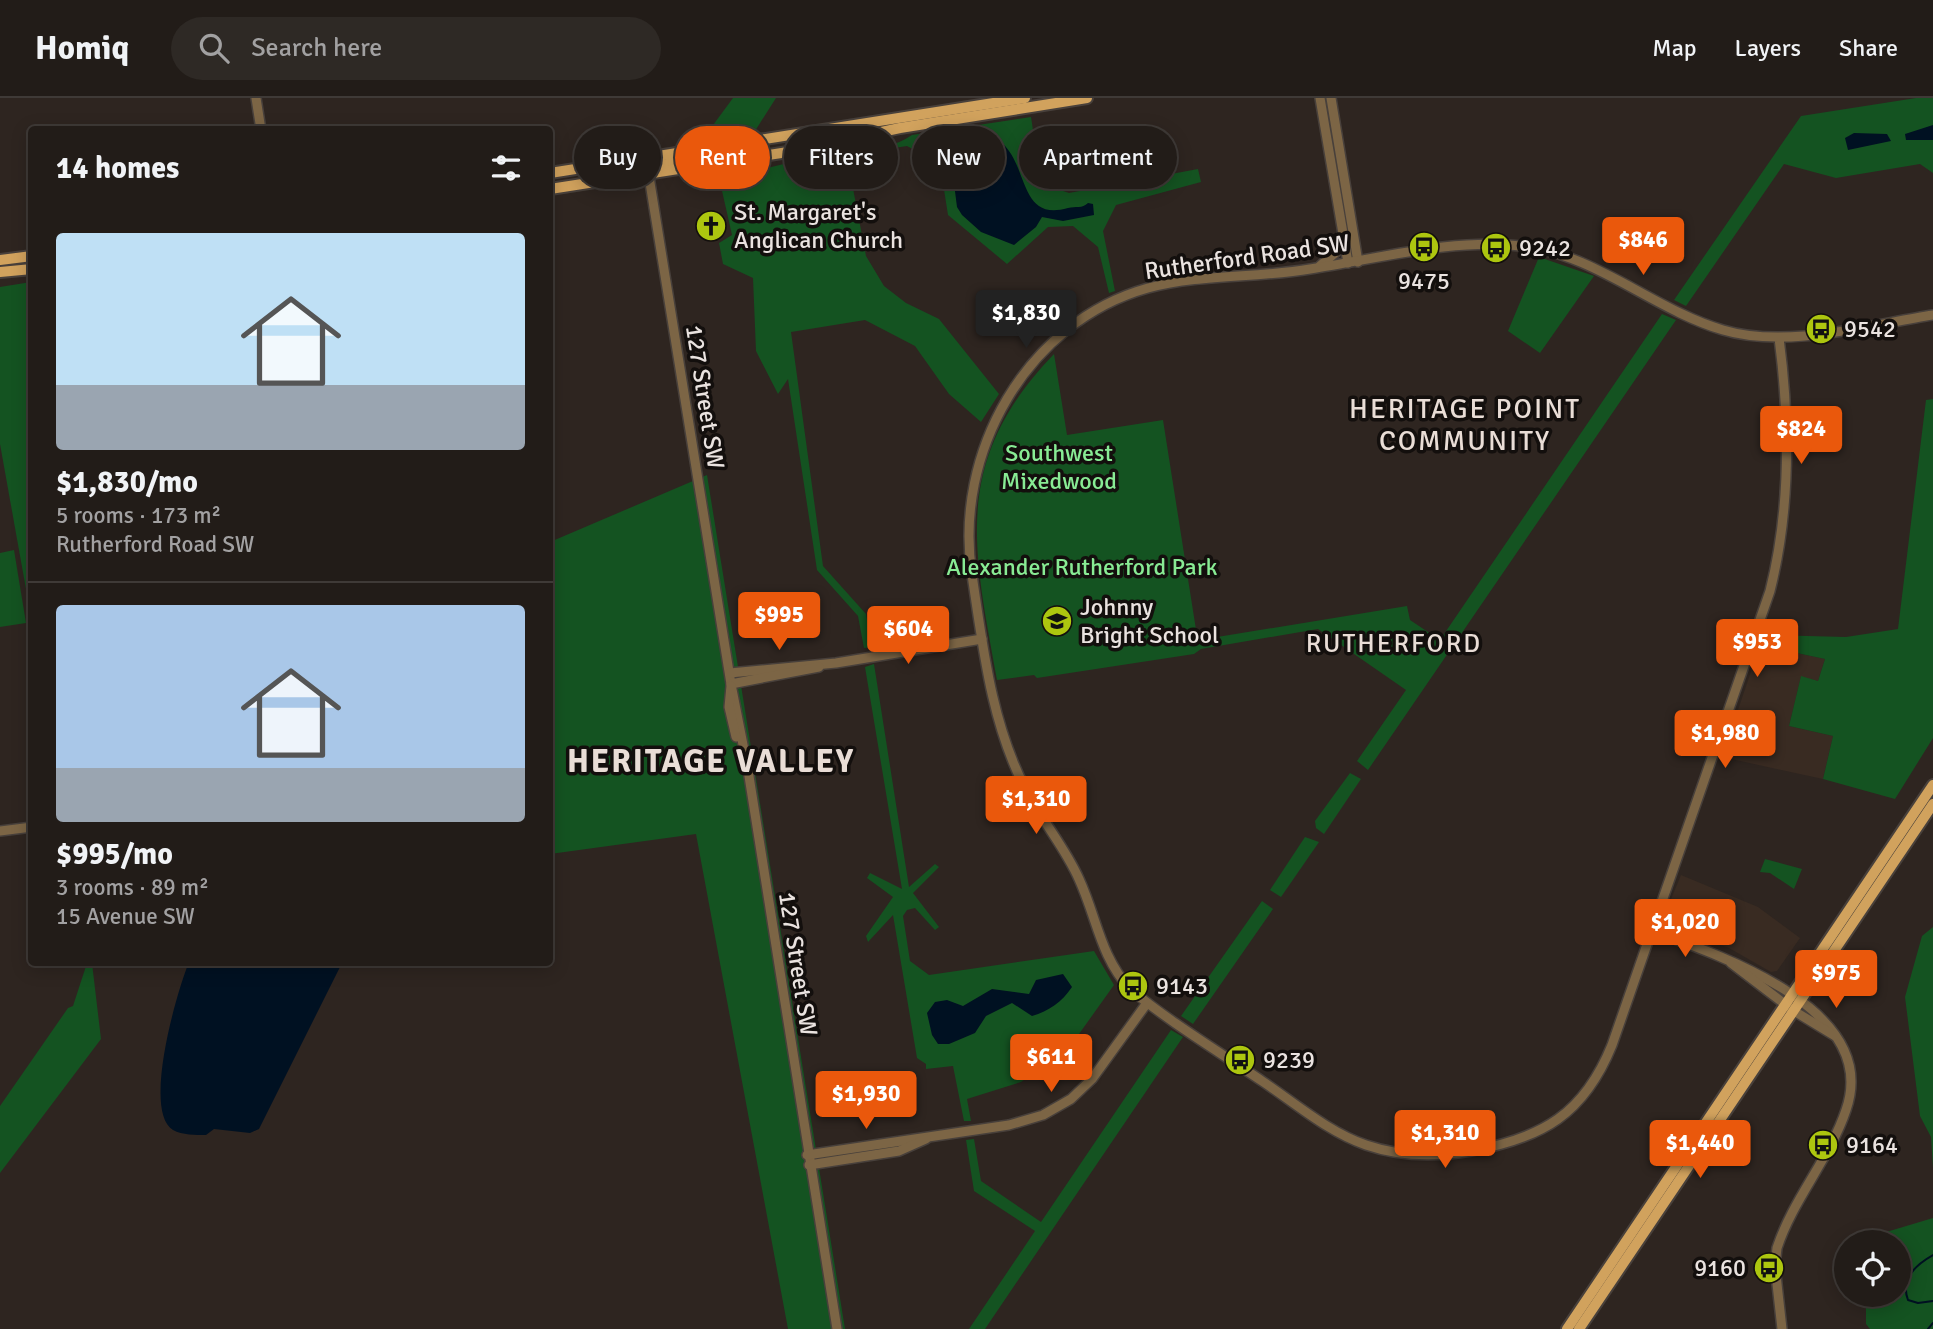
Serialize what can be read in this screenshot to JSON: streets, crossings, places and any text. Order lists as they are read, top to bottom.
{
  "streets": {
    "street": ["Rutherford Road SW", "127 Street SW"]
  },
  "districts": ["HERITAGE POINT COMMUNITY", "RUTHERFORD", "HERITAGE VALLEY"],
  "parks": ["Southwest Mixedwood", "Alexander Rutherford Park"],
  "places": {
    "church": ["St. Margaret's Anglican Church"],
    "bus stop": [
      "9475",
      "9242",
      "9542",
      "9143",
      "9239",
      "9164",
      "9160"
    ],
    "school or university": ["Johnny Bright School"]
  },
  "page": {
    "header": "Homiq",
    "search": "Search here",
    "nav": ["Map", "Layers", "Share"],
    "chip": [
      "Buy",
      "Rent",
      "Filters",
      "New",
      "Apartment"
    ],
    "heading": "14 homes",
    "list": [
      {
        "name": "$1,830/mo",
        "note": "5 rooms · 173 m² · Rutherford Road SW"
      },
      {
        "name": "$995/mo",
        "note": "3 rooms · 89 m² · 15 Avenue SW"
      }
    ],
    "price": [
      "$846",
      "$1,830",
      "$824",
      "$995",
      "$604",
      "$953",
      "$1,980",
      "$1,310",
      "$1,020",
      "$975",
      "$611",
      "$1,930",
      "$1,310",
      "$1,440"
    ]
  }
}
